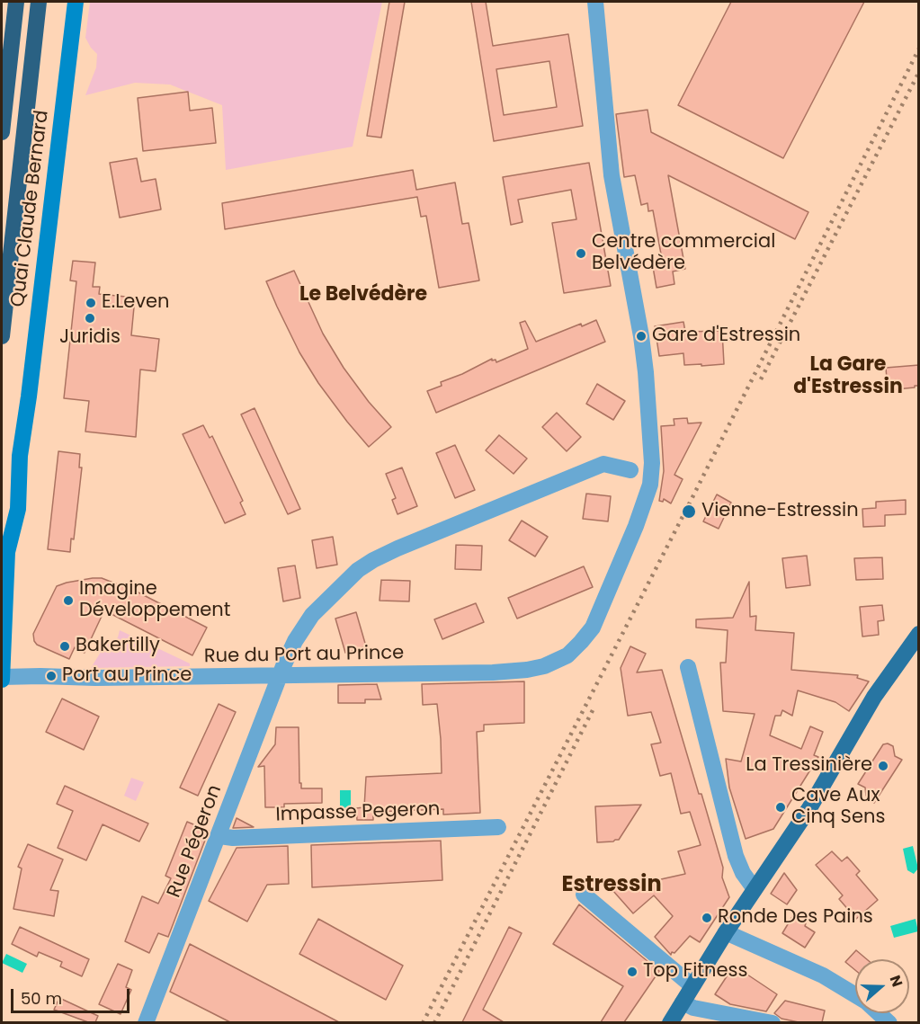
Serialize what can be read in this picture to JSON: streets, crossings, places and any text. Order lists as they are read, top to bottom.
{
  "streets": {
    "main road": ["Quai Claude Bernard"],
    "street": ["Rue du Port au Prince", "Impasse Pegeron", "Rue Pégeron"]
  },
  "crossings": [
    ["Quai Claude Bernard", "Rue du Port au Prince"],
    ["Rue du Port au Prince", "Rue Pégeron"],
    ["Impasse Pegeron", "Rue Pégeron"]
  ],
  "districts": ["Le Belvédère", "La Gare d'Estressin", "Estressin"],
  "places": [
    "Centre commercial Belvédère",
    "E.Leven",
    "Juridis",
    "Gare d'Estressin",
    "Vienne-Estressin",
    "Imagine Développement",
    "Bakertilly",
    "Port au Prince",
    "La Tressinière",
    "Cave Aux Cinq Sens",
    "Ronde Des Pains",
    "Top Fitness"
  ],
  "scale_bar": "50 m",
  "north": "right"
}
